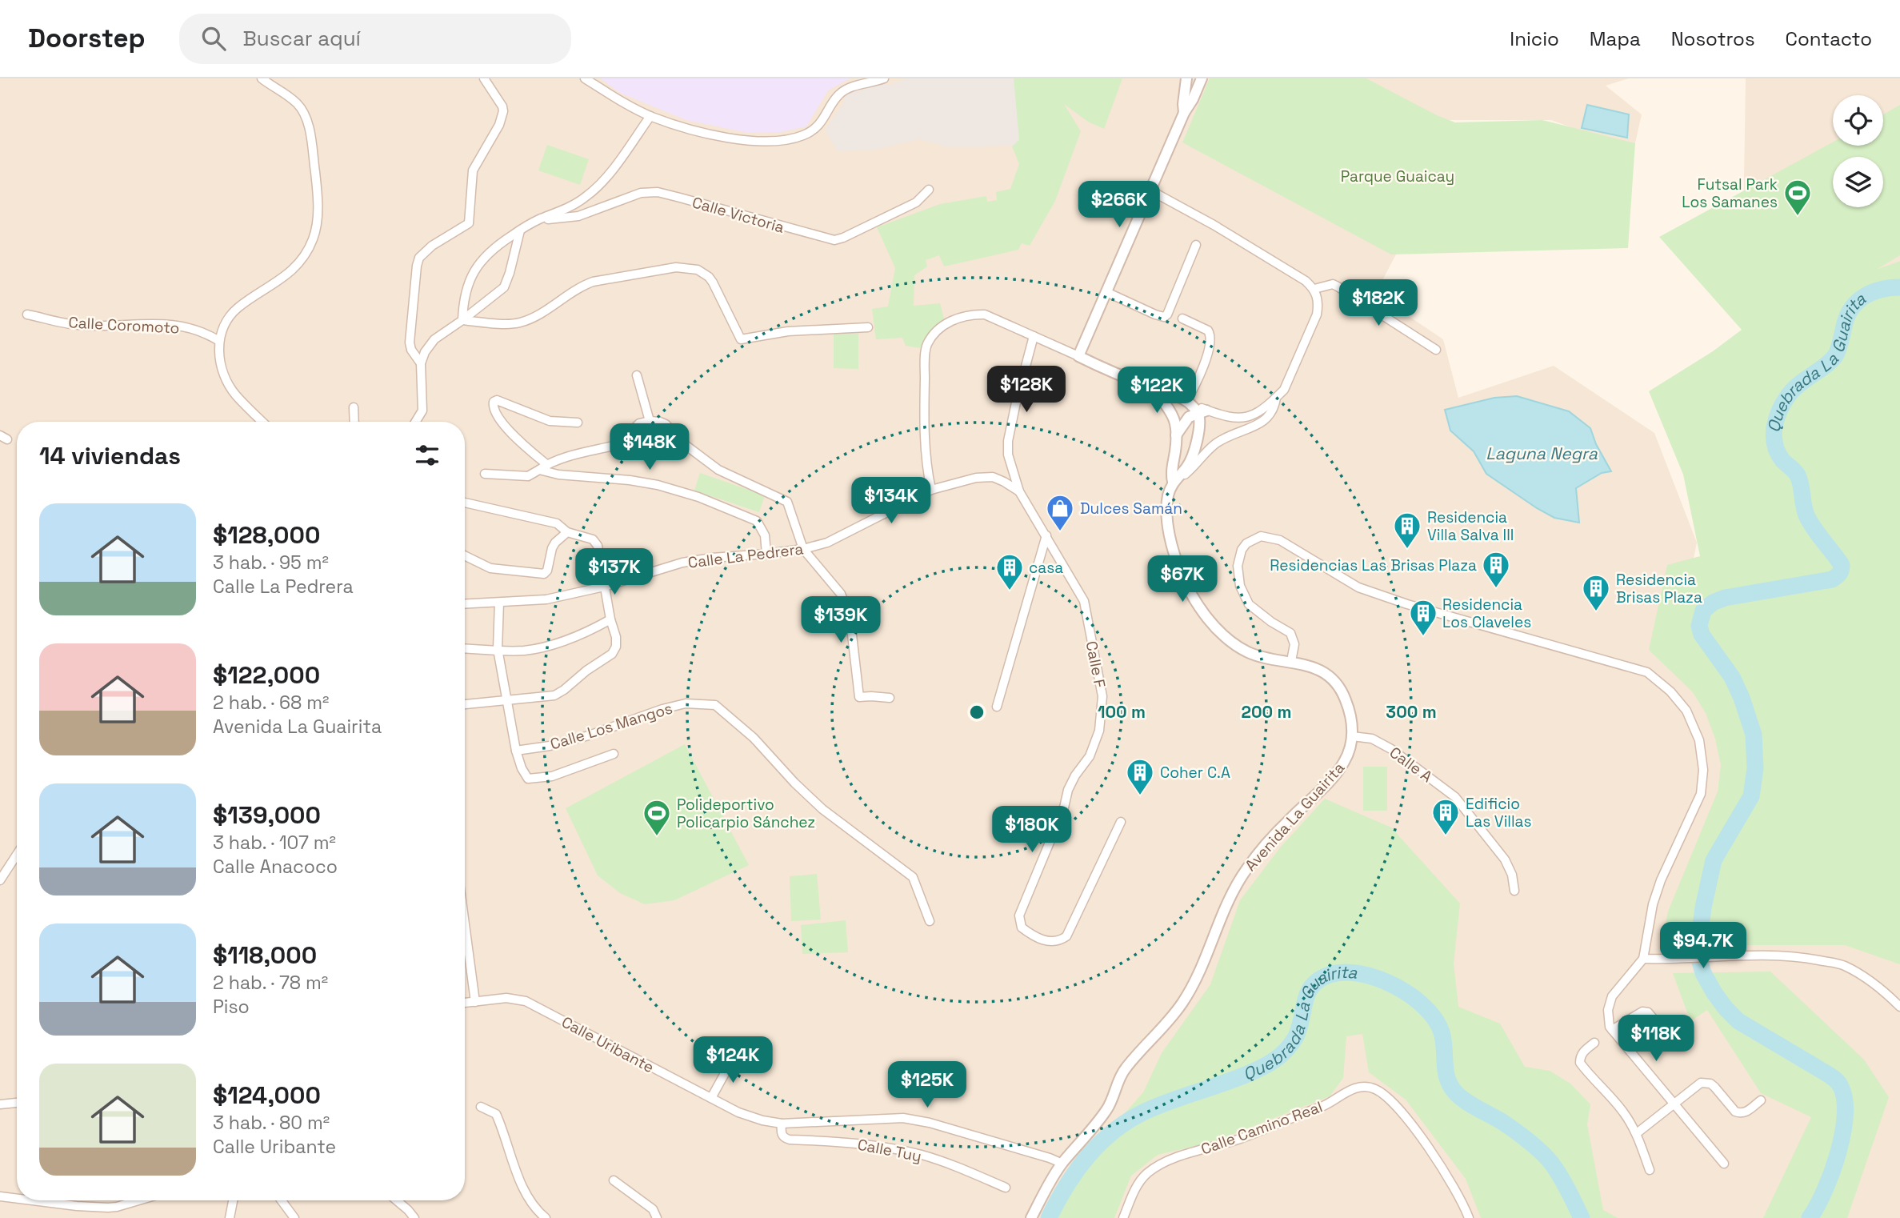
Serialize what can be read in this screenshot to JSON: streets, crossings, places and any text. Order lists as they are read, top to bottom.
{
  "streets": {
    "street": [
      "Calle Victoria",
      "Calle Coromoto",
      "Calle La Pedrera",
      "Calle F",
      "Calle Los Mangos",
      "Calle A",
      "Avenida La Guairita",
      "Calle Uribante",
      "Calle Camino Real",
      "Calle Tuy"
    ]
  },
  "crossings": [
    ["Calle La Pedrera", "Calle F"],
    ["Calle A", "Avenida La Guairita"],
    ["Avenida La Guairita", "Calle Uribante"],
    ["Calle Uribante", "Calle Tuy"]
  ],
  "water": ["Quebrada La Guairita", "Laguna Negra"],
  "parks": ["Parque Guaicay"],
  "places": {
    "sports": ["Futsal Park Los Samanes", "Polideportivo Policarpio Sánchez"],
    "shop": ["Dulces Samán"],
    "building": [
      "Residencia Villa Salva III",
      "Residencias Las Brisas Plaza",
      "casa",
      "Residencia Brisas Plaza",
      "Residencia Los Claveles",
      "Coher C.A",
      "Edificio Las Villas"
    ]
  },
  "page": {
    "header": "Doorstep",
    "search": "Buscar aquí",
    "nav": [
      "Inicio",
      "Mapa",
      "Nosotros",
      "Contacto"
    ],
    "price": [
      "$266K",
      "$182K",
      "$128K",
      "$122K",
      "$148K",
      "$134K",
      "$137K",
      "$67K",
      "$139K",
      "$180K",
      "$94.7K",
      "$118K",
      "$124K",
      "$125K"
    ],
    "heading": "14 viviendas",
    "list": [
      {
        "name": "$128,000",
        "note": "3 hab. · 95 m² · Calle La Pedrera"
      },
      {
        "name": "$122,000",
        "note": "2 hab. · 68 m² · Avenida La Guairita"
      },
      {
        "name": "$139,000",
        "note": "3 hab. · 107 m² · Calle Anacoco"
      },
      {
        "name": "$118,000",
        "note": "2 hab. · 78 m² · Piso"
      },
      {
        "name": "$124,000",
        "note": "3 hab. · 80 m² · Calle Uribante"
      }
    ]
  },
  "rings": ["100 m", "200 m", "300 m"]
}
